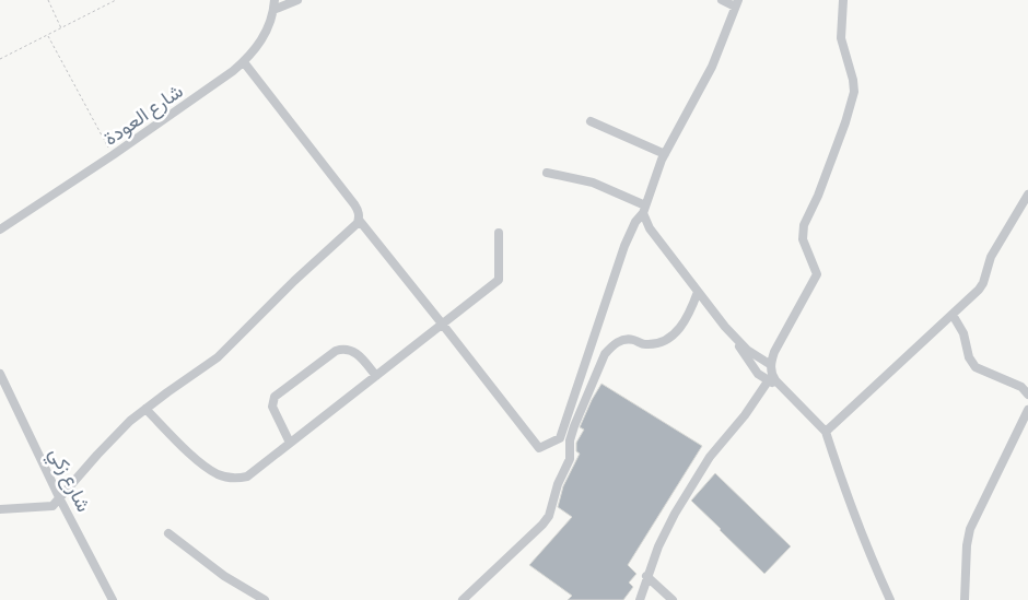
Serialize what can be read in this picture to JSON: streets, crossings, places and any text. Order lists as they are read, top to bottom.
{
  "streets": {
    "street": ["شارع العودة", "شارع زكي"]
  }
}
